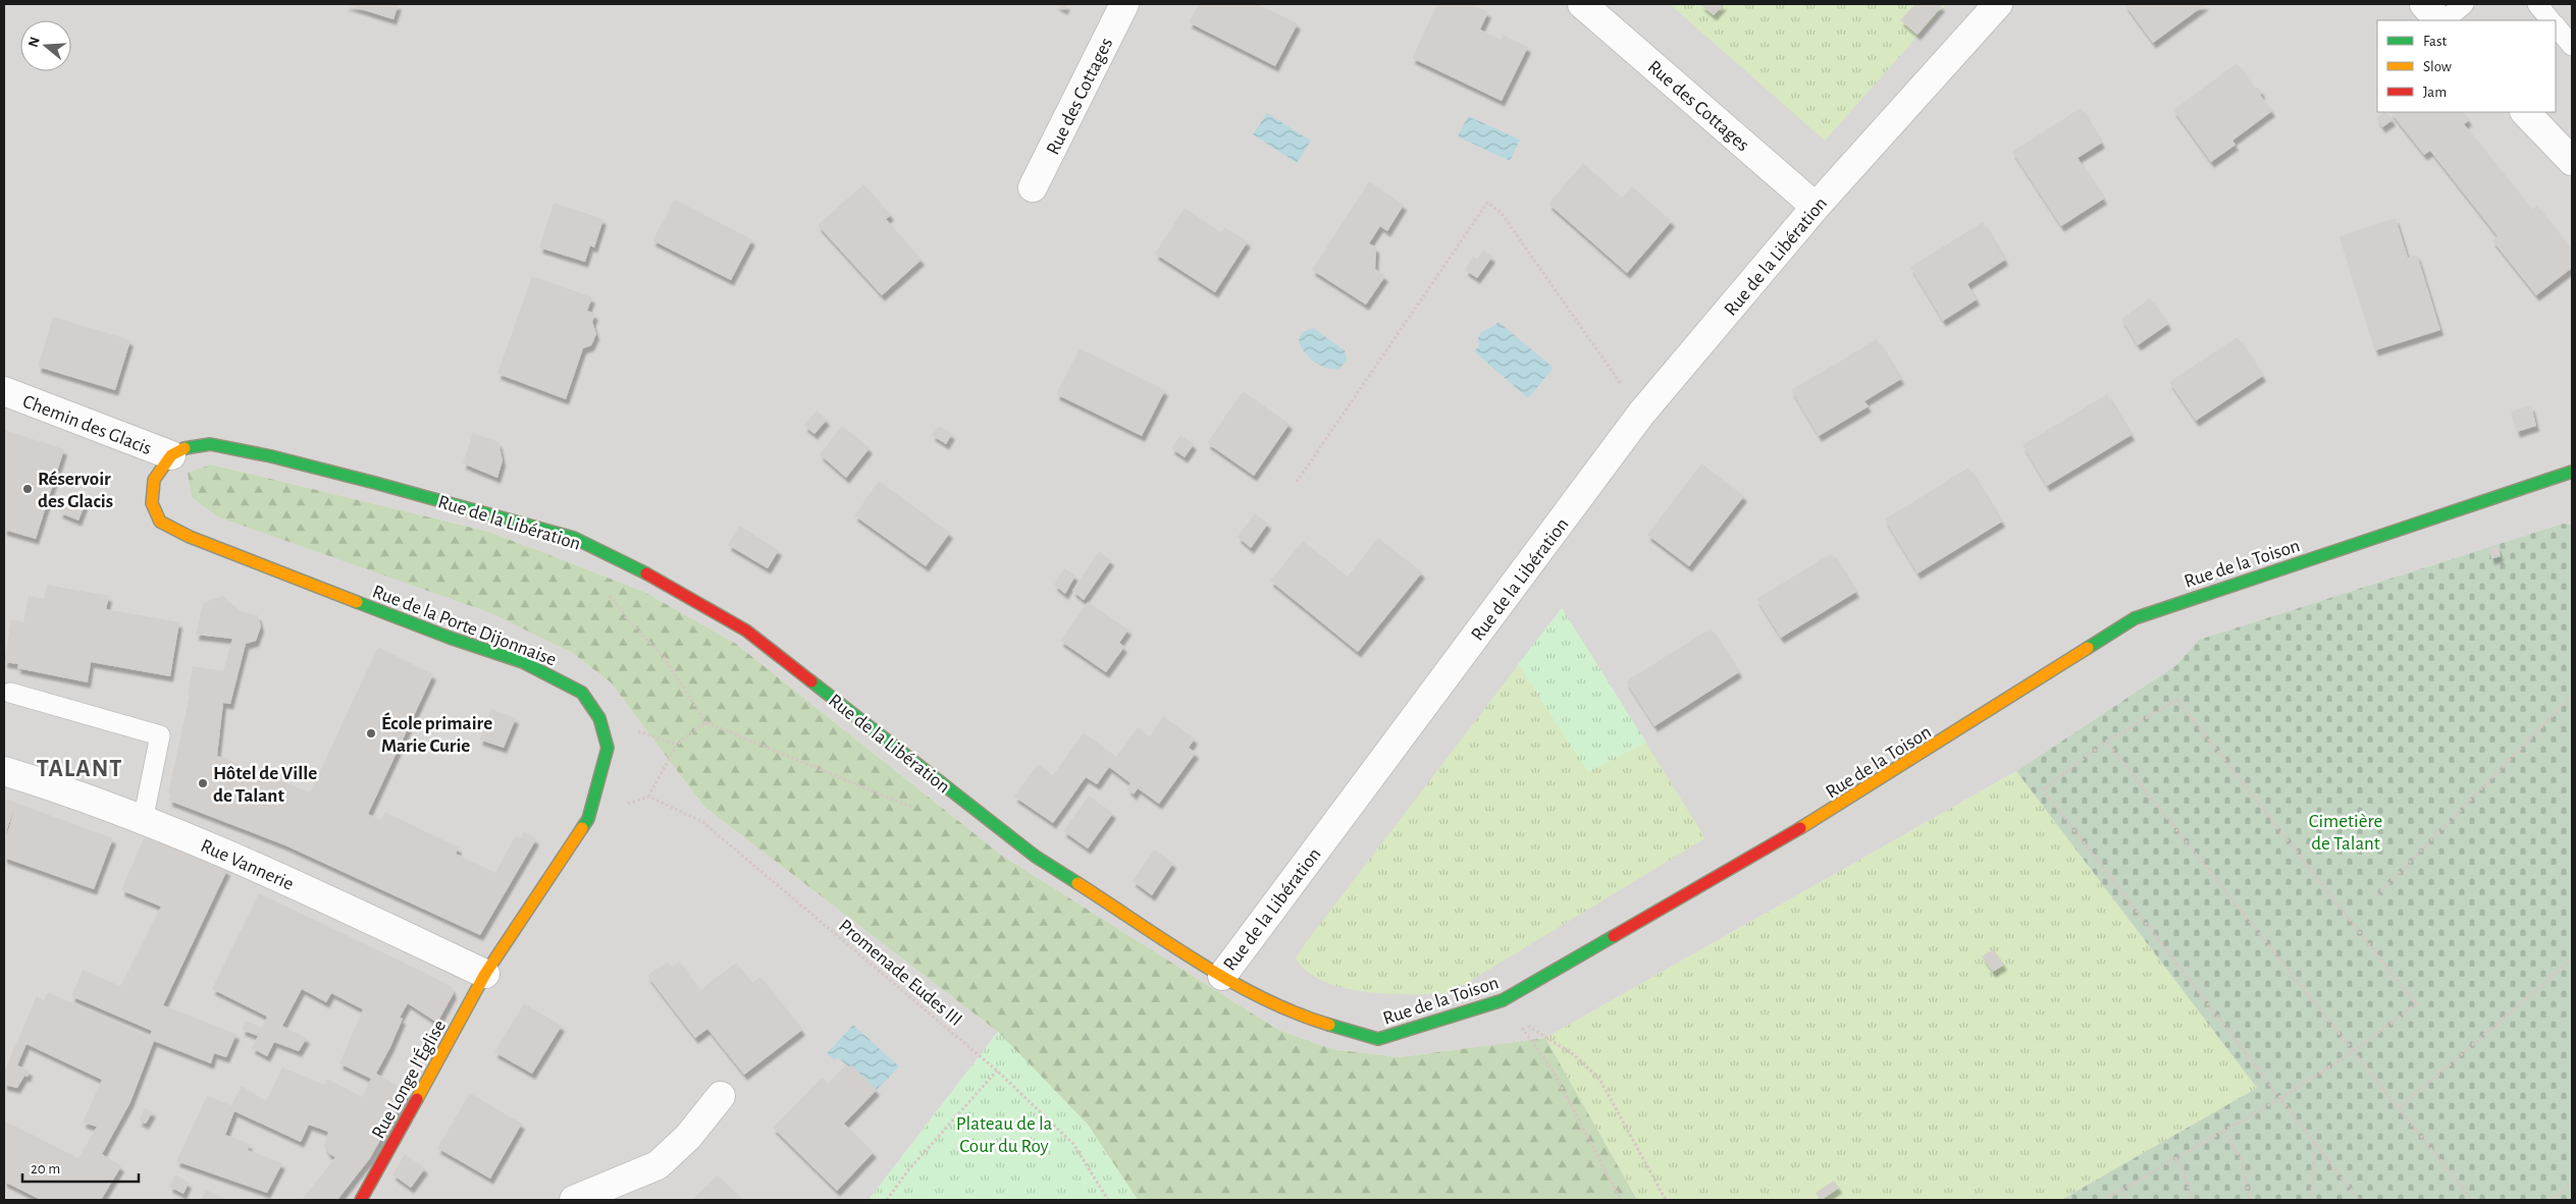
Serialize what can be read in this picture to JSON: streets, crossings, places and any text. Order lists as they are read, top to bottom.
{
  "streets": {
    "street": [
      "Rue des Cottages",
      "Rue de la Libération",
      "Chemin des Glacis",
      "Rue de la Toison",
      "Rue de la Porte Dijonnaise",
      "Rue Vannerie",
      "Rue Longe l'Église"
    ],
    "path": ["Promenade Eudes III"]
  },
  "crossings": [
    ["Rue des Cottages", "Rue de la Libération"],
    ["Rue de la Libération", "Chemin des Glacis"],
    ["Rue de la Libération", "Rue de la Toison"],
    ["Rue de la Libération", "Rue de la Porte Dijonnaise"],
    ["Chemin des Glacis", "Rue de la Porte Dijonnaise"],
    ["Rue de la Porte Dijonnaise", "Rue Vannerie"],
    ["Rue de la Porte Dijonnaise", "Rue Longe l'Église"],
    ["Rue Vannerie", "Rue Longe l'Église"]
  ],
  "districts": ["TALANT"],
  "parks": ["Cimetière de Talant", "Plateau de la Cour du Roy"],
  "places": ["Réservoir des Glacis", "École primaire Marie Curie", "Hôtel de Ville de Talant"],
  "legend": ["Fast", "Slow", "Jam"],
  "scale_bar": "20 m",
  "north": "left"
}
